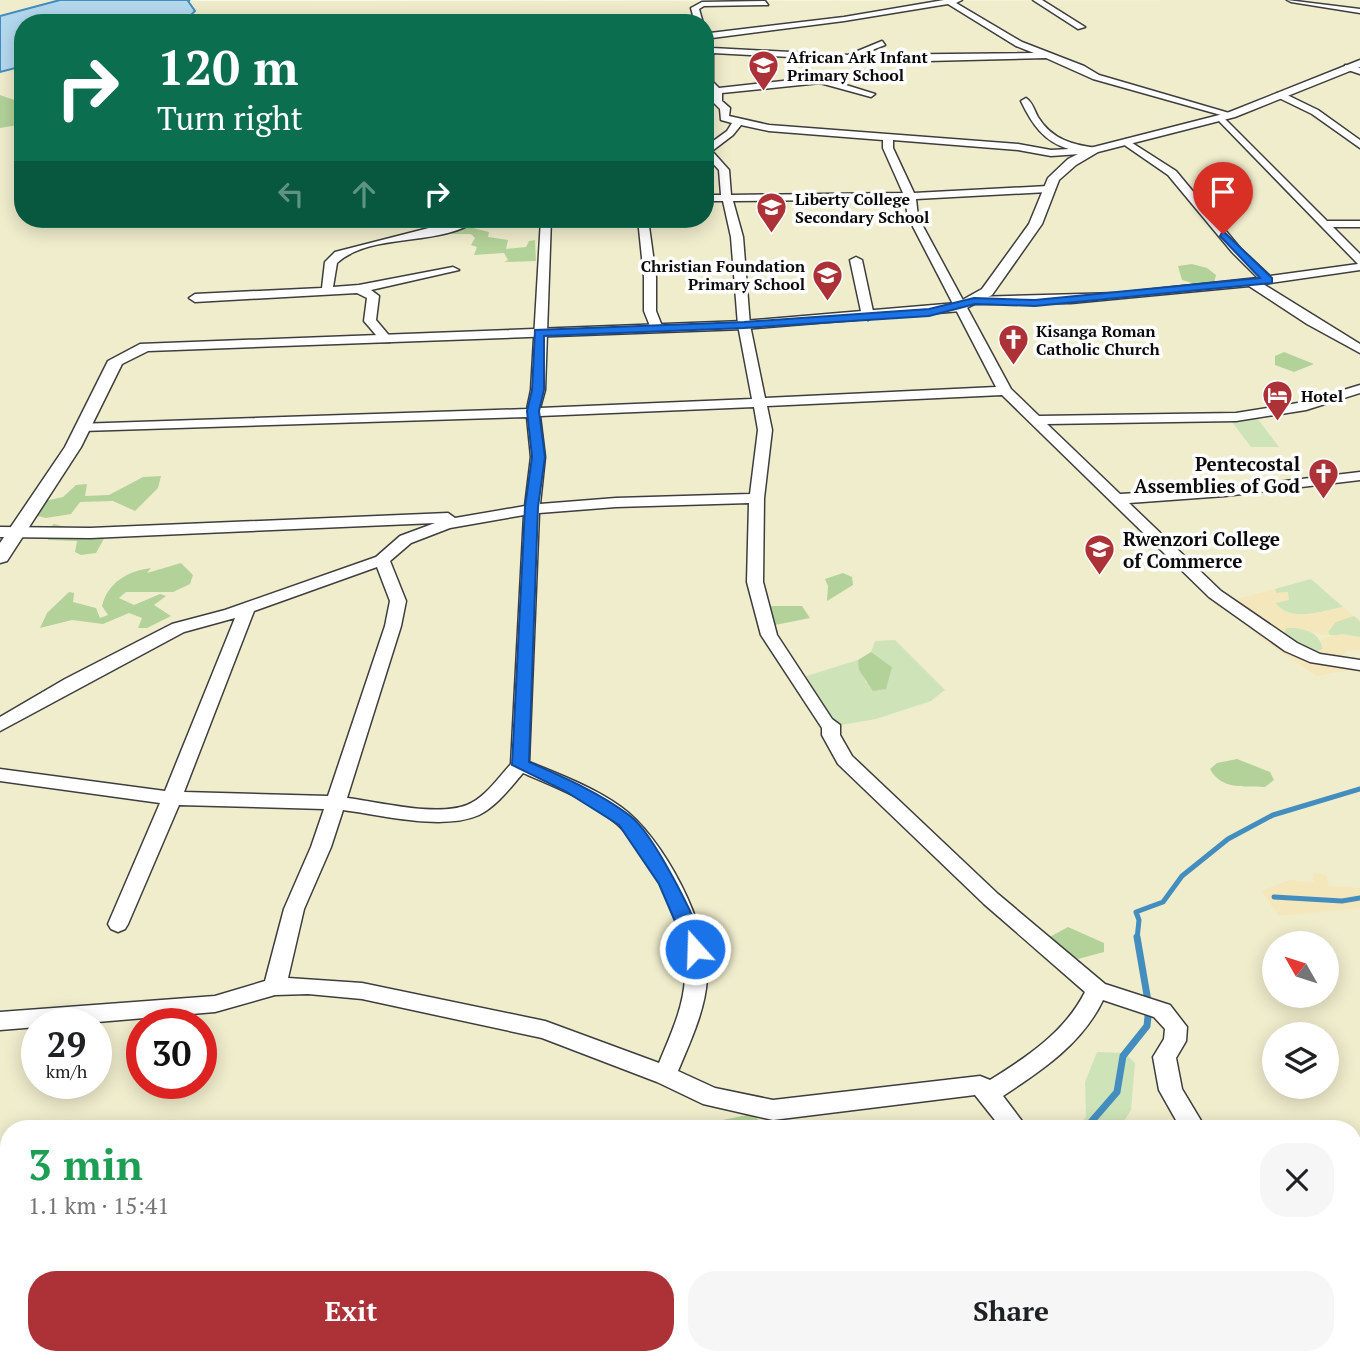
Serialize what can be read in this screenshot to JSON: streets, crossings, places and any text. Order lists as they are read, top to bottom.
{
  "places": {
    "school or university": [
      "African Ark Infant Primary School",
      "Liberty College Secondary School",
      "Christian Foundation Primary School",
      "Rwenzori College of Commerce"
    ],
    "church": ["Kisanga Roman Catholic Church", "Pentecostal Assemblies of God"],
    "hotel": ["Hotel"]
  },
  "north": "top left",
  "page": {
    "turn": ["120 m", "Turn right"],
    "speed": "29 km/h",
    "limit": "30",
    "heading": ["3 min", "1.1 km · 15:41"],
    "buttons": ["Exit", "Share"]
  }
}
